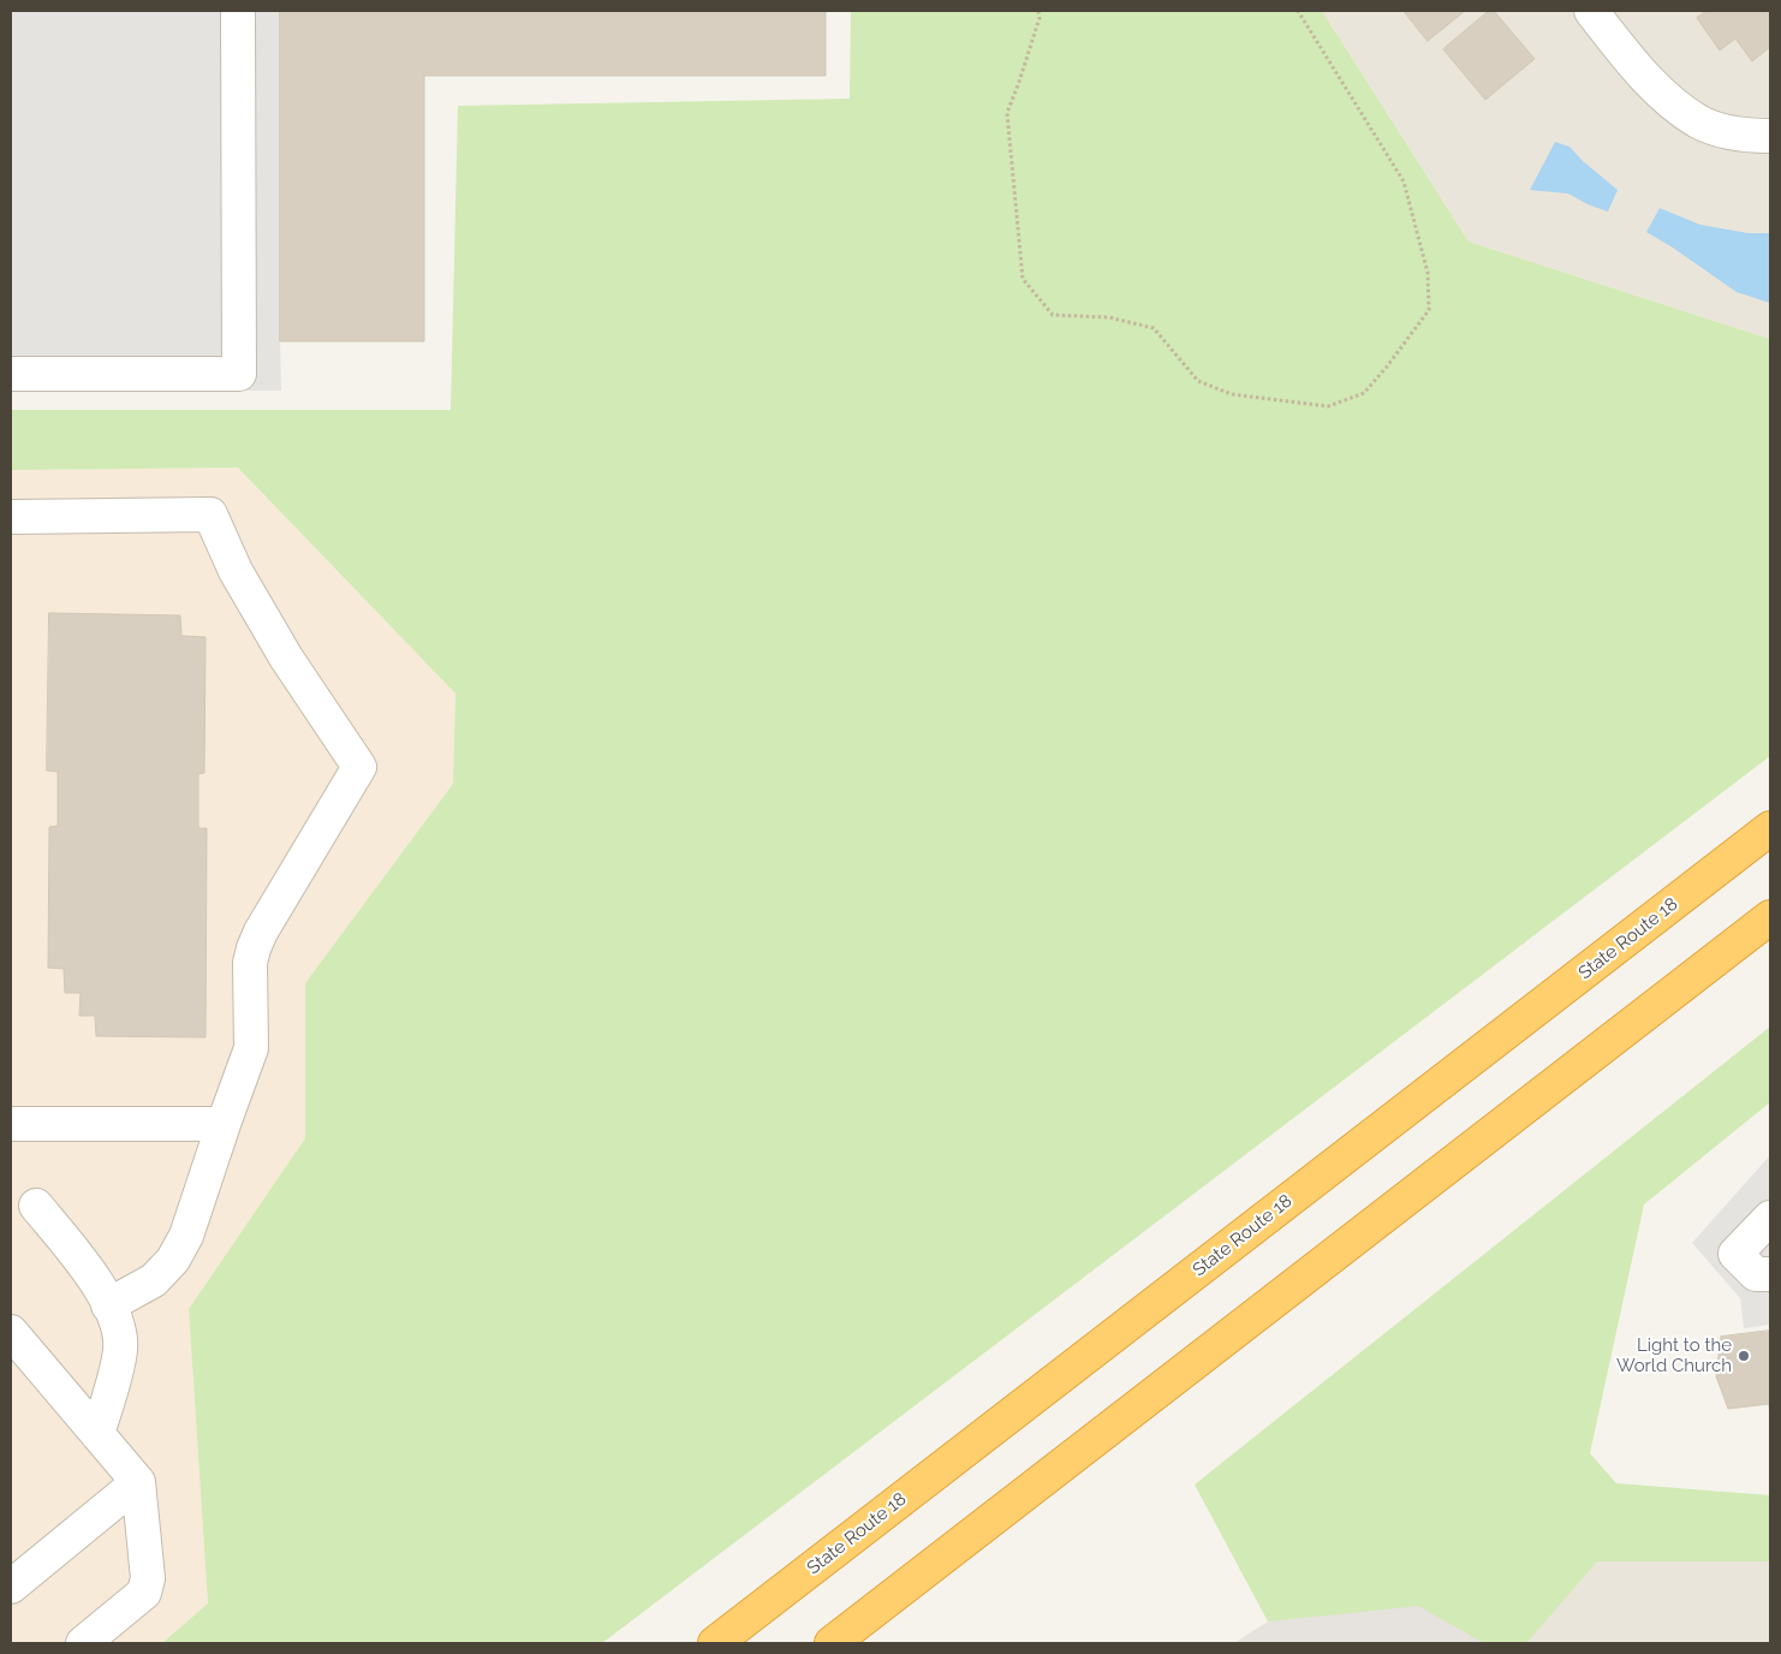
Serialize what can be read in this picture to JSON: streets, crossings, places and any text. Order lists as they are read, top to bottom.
{
  "streets": {
    "highway": ["State Route 18"]
  },
  "places": ["Light to the World Church"]
}
